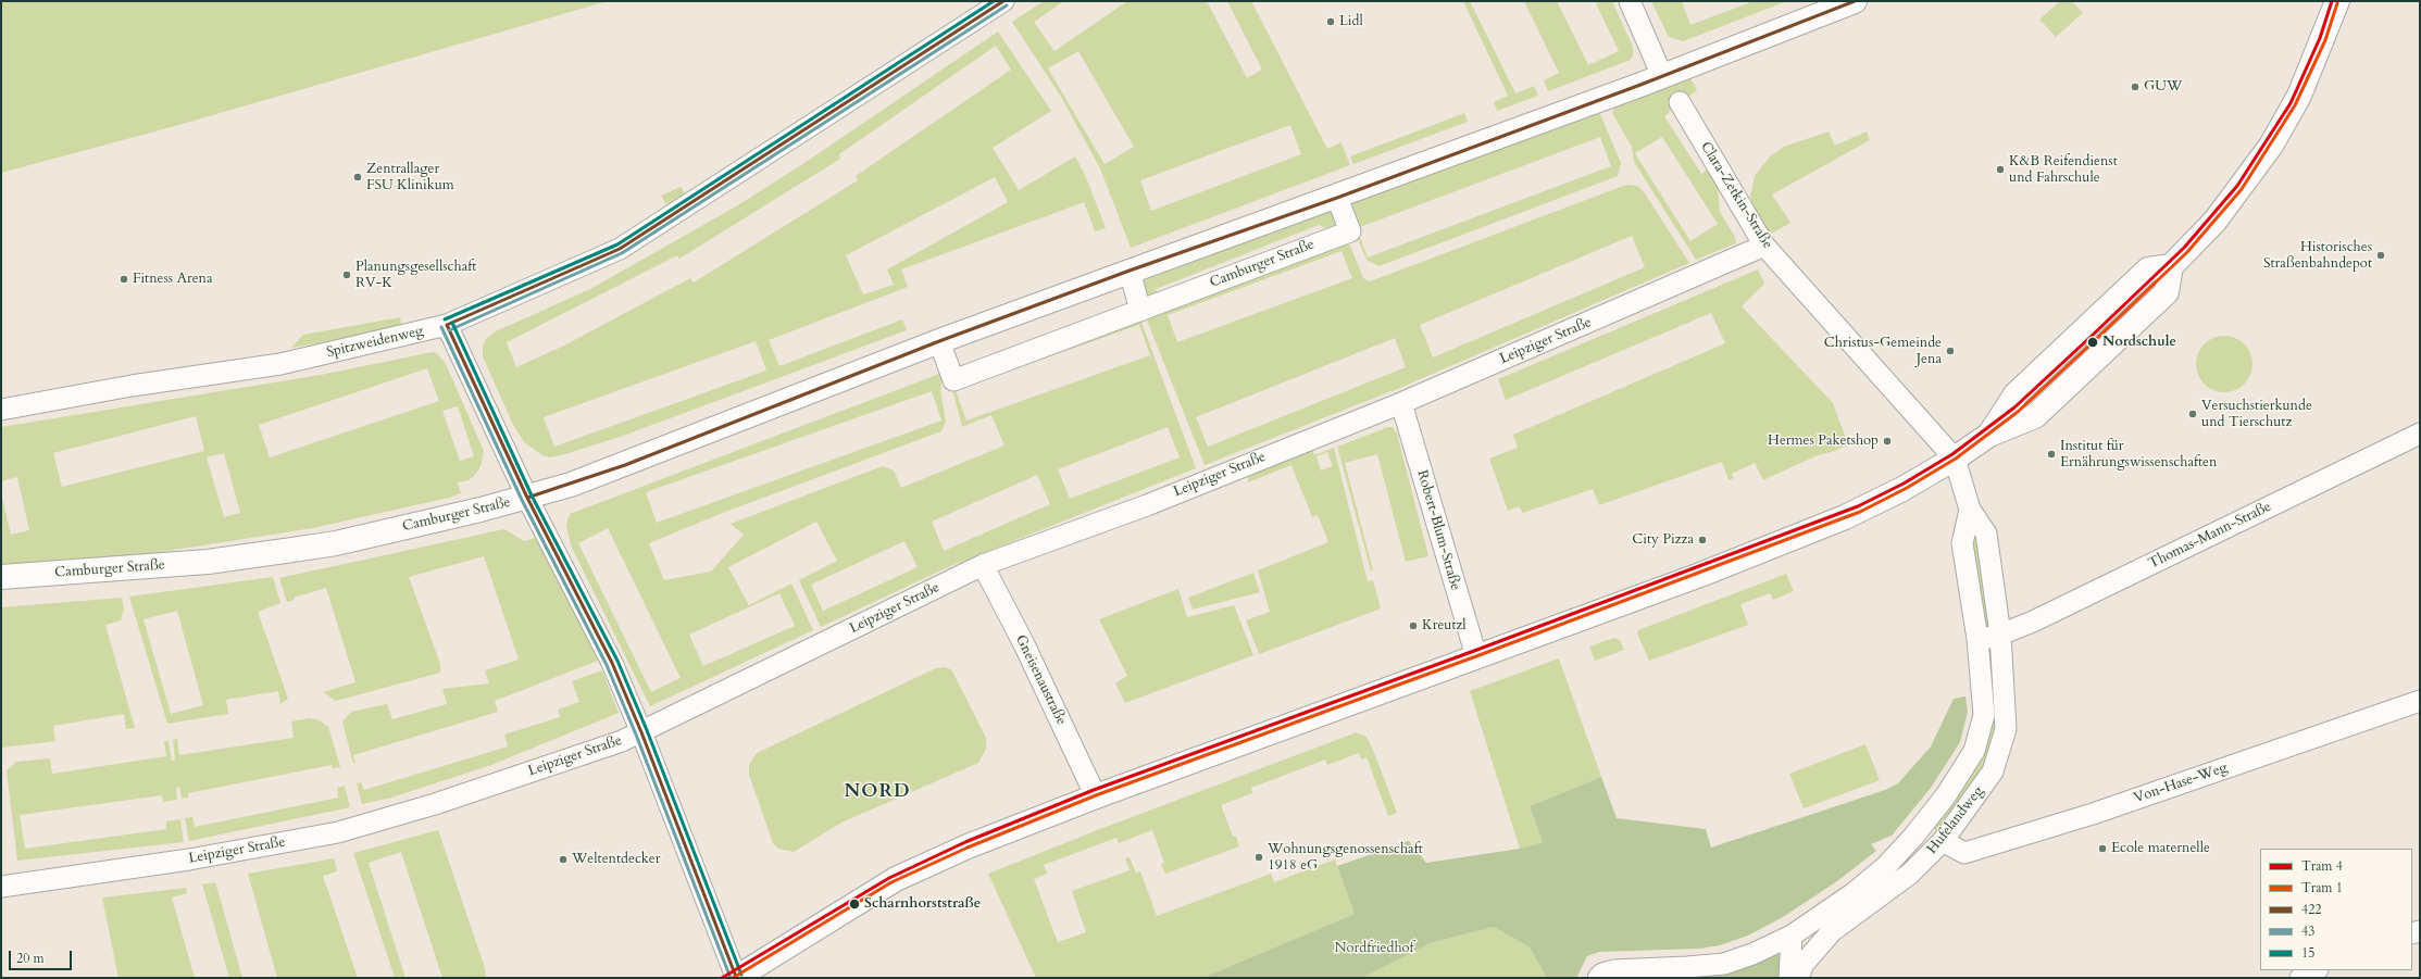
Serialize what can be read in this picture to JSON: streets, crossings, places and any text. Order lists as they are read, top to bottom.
{
  "streets": {
    "main road": ["Camburger Straße"],
    "street": [
      "Clara-Zetkin-Straße",
      "Leipziger Straße",
      "Spitzweidenweg",
      "Robert-Blum-Straße",
      "Thomas-Mann-Straße",
      "Gneisenaustraße",
      "Von-Hase-Weg",
      "Hufelandweg"
    ]
  },
  "crossings": [
    ["Clara-Zetkin-Straße", "Leipziger Straße"],
    ["Clara-Zetkin-Straße", "Hufelandweg"],
    ["Leipziger Straße", "Robert-Blum-Straße"],
    ["Leipziger Straße", "Gneisenaustraße"],
    ["Thomas-Mann-Straße", "Hufelandweg"],
    ["Von-Hase-Weg", "Hufelandweg"]
  ],
  "districts": ["NORD"],
  "parks": ["Nordfriedhof"],
  "places": [
    "Lidl",
    "GUW",
    "K&B Reifendienst und Fahrschule",
    "Zentrallager FSU Klinikum",
    "Historisches Straßenbahndepot",
    "Planungsgesellschaft RV-K",
    "Fitness Arena",
    "Nordschule",
    "Christus-Gemeinde Jena",
    "Versuchstierkunde und Tierschutz",
    "Hermes Paketshop",
    "Institut für Ernährungswissenschaften",
    "City Pizza",
    "Kreutzl",
    "Ecole maternelle",
    "Wohnungsgenossenschaft 1918 eG",
    "Weltentdecker",
    "Scharnhorststraße"
  ],
  "lines": [
    "tram line 4",
    "transit line 422",
    "transit line 15",
    "tram line 1",
    "transit line 43"
  ],
  "legend": [
    "Tram 4",
    "Tram 1",
    "422",
    "43",
    "15"
  ],
  "scale_bar": "20 m"
}
